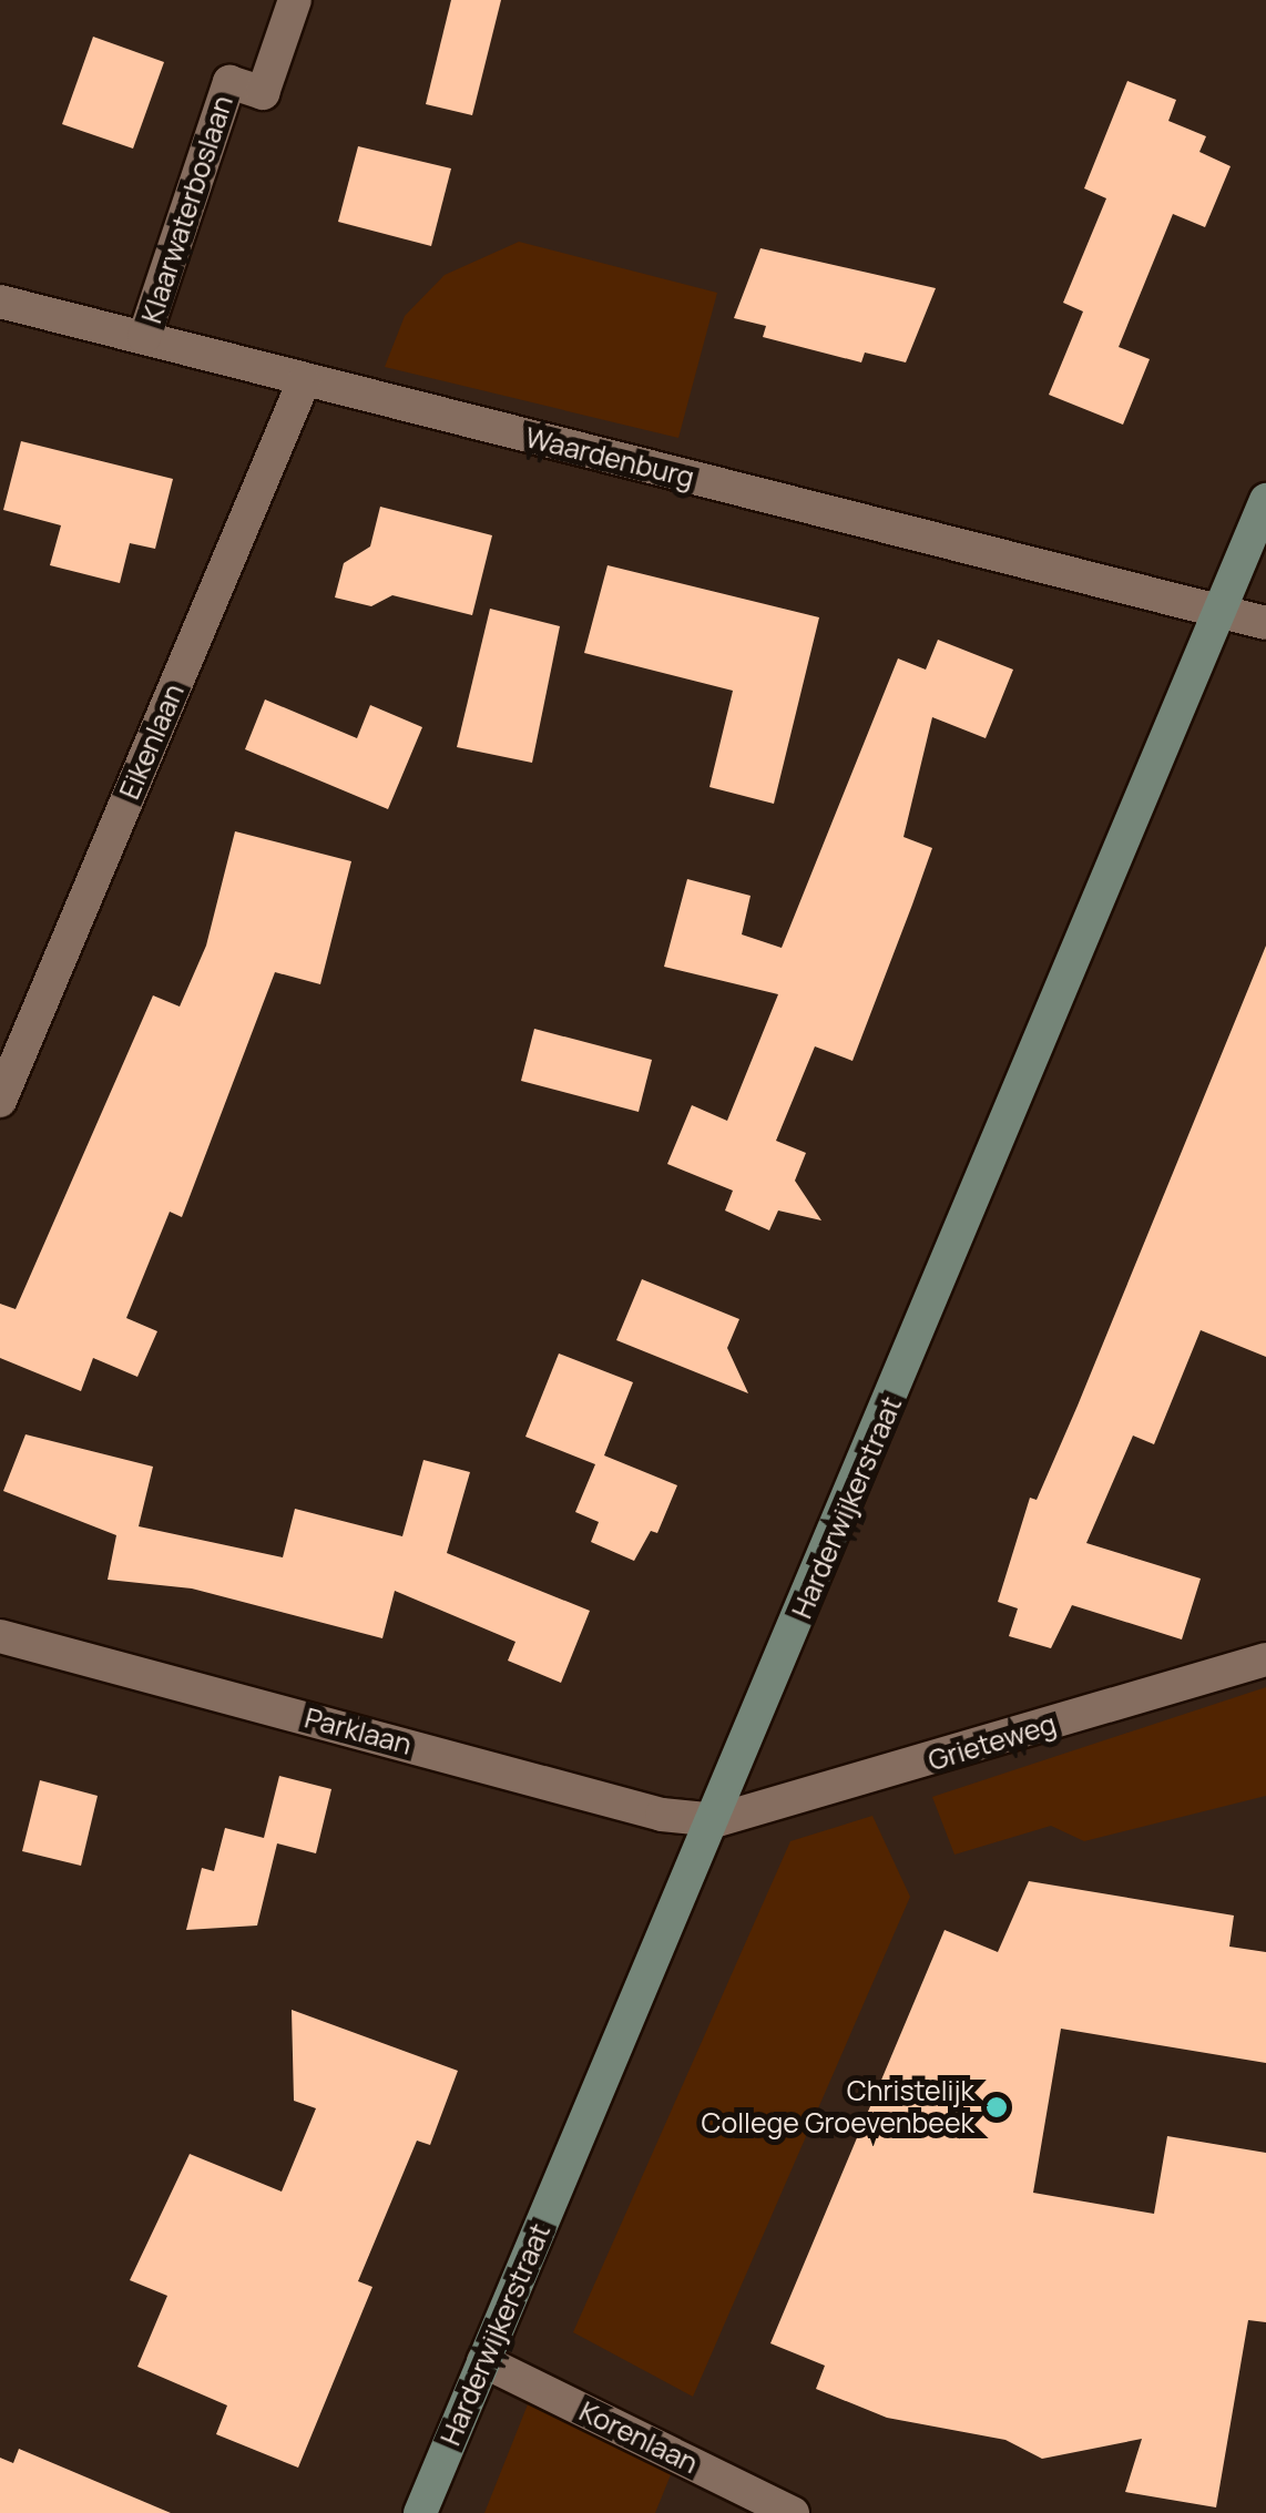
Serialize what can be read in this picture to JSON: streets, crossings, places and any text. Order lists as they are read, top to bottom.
{
  "streets": {
    "main road": ["Harderwijkerstraat"],
    "street": [
      "Klaarwaterboslaan",
      "Waardenburg",
      "Eikenlaan",
      "Parklaan",
      "Grieteweg",
      "Korenlaan"
    ]
  },
  "crossings": [
    ["Klaarwaterboslaan", "Waardenburg"],
    ["Waardenburg", "Eikenlaan"],
    ["Waardenburg", "Harderwijkerstraat"],
    ["Harderwijkerstraat", "Parklaan"],
    ["Harderwijkerstraat", "Grieteweg"],
    ["Harderwijkerstraat", "Korenlaan"],
    ["Parklaan", "Grieteweg"]
  ],
  "places": ["Christelijk College Groevenbeek"]
}
